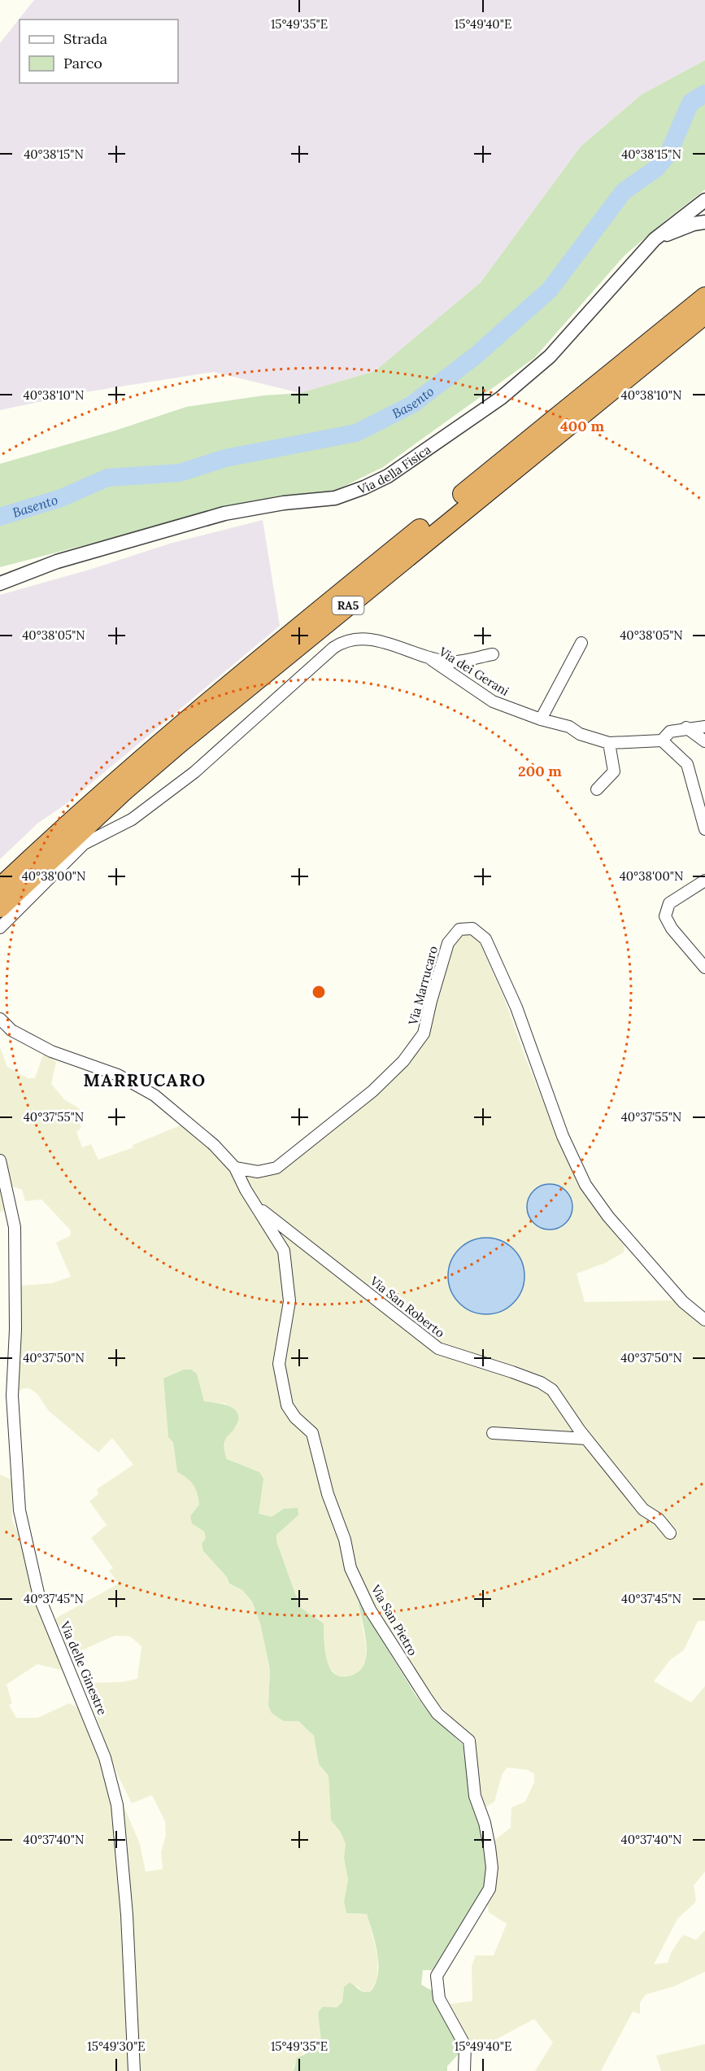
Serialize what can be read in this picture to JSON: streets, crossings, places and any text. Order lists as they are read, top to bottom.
{
  "streets": {
    "highway": ["RA5"],
    "street": [
      "Via della Fisica",
      "Via dei Gerani",
      "Via Marrucaro",
      "Via San Roberto",
      "Via San Pietro",
      "Via delle Ginestre"
    ]
  },
  "crossings": [
    ["Via Marrucaro", "Via San Pietro"],
    ["Via San Roberto", "Via San Pietro"]
  ],
  "districts": ["MARRUCARO"],
  "water": ["Basento"],
  "legend": ["Strada", "Parco"],
  "coordinates": [
    "15°49'35\"E",
    "15°49'40\"E",
    "40°38'15\"N",
    "40°38'10\"N",
    "40°38'05\"N",
    "40°38'00\"N",
    "40°37'55\"N",
    "40°37'50\"N",
    "40°37'45\"N",
    "40°37'40\"N",
    "15°49'30\"E"
  ],
  "rings": ["400 m", "200 m"]
}
